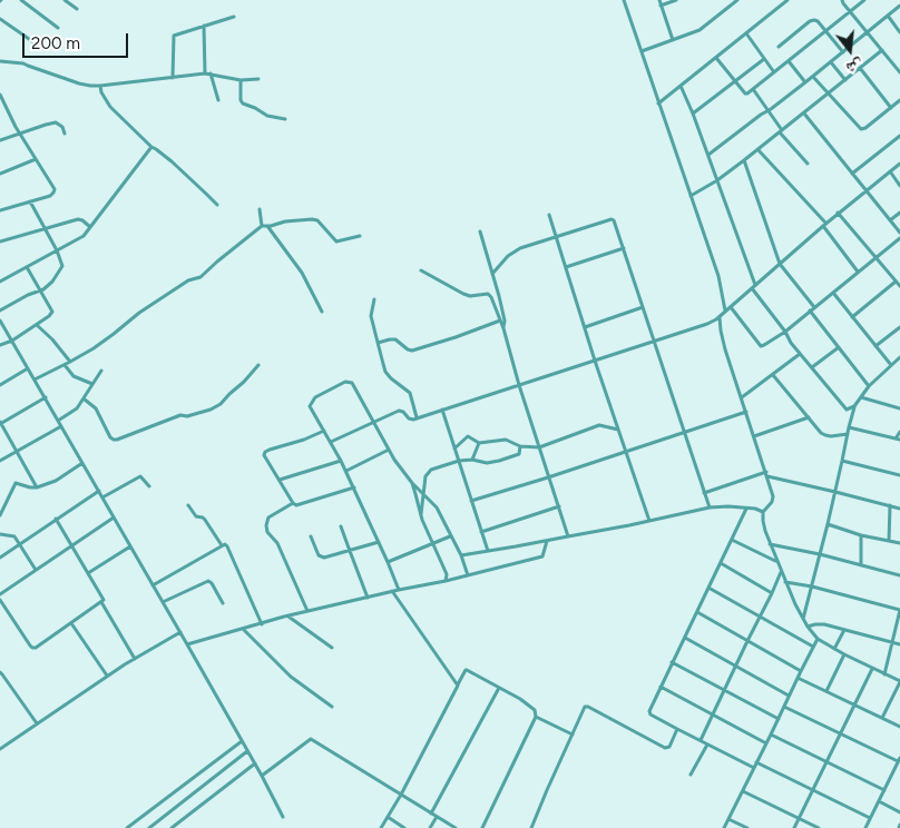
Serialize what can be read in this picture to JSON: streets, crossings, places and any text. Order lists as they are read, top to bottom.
{
  "scale_bar": "200 m",
  "north": "bottom"
}
